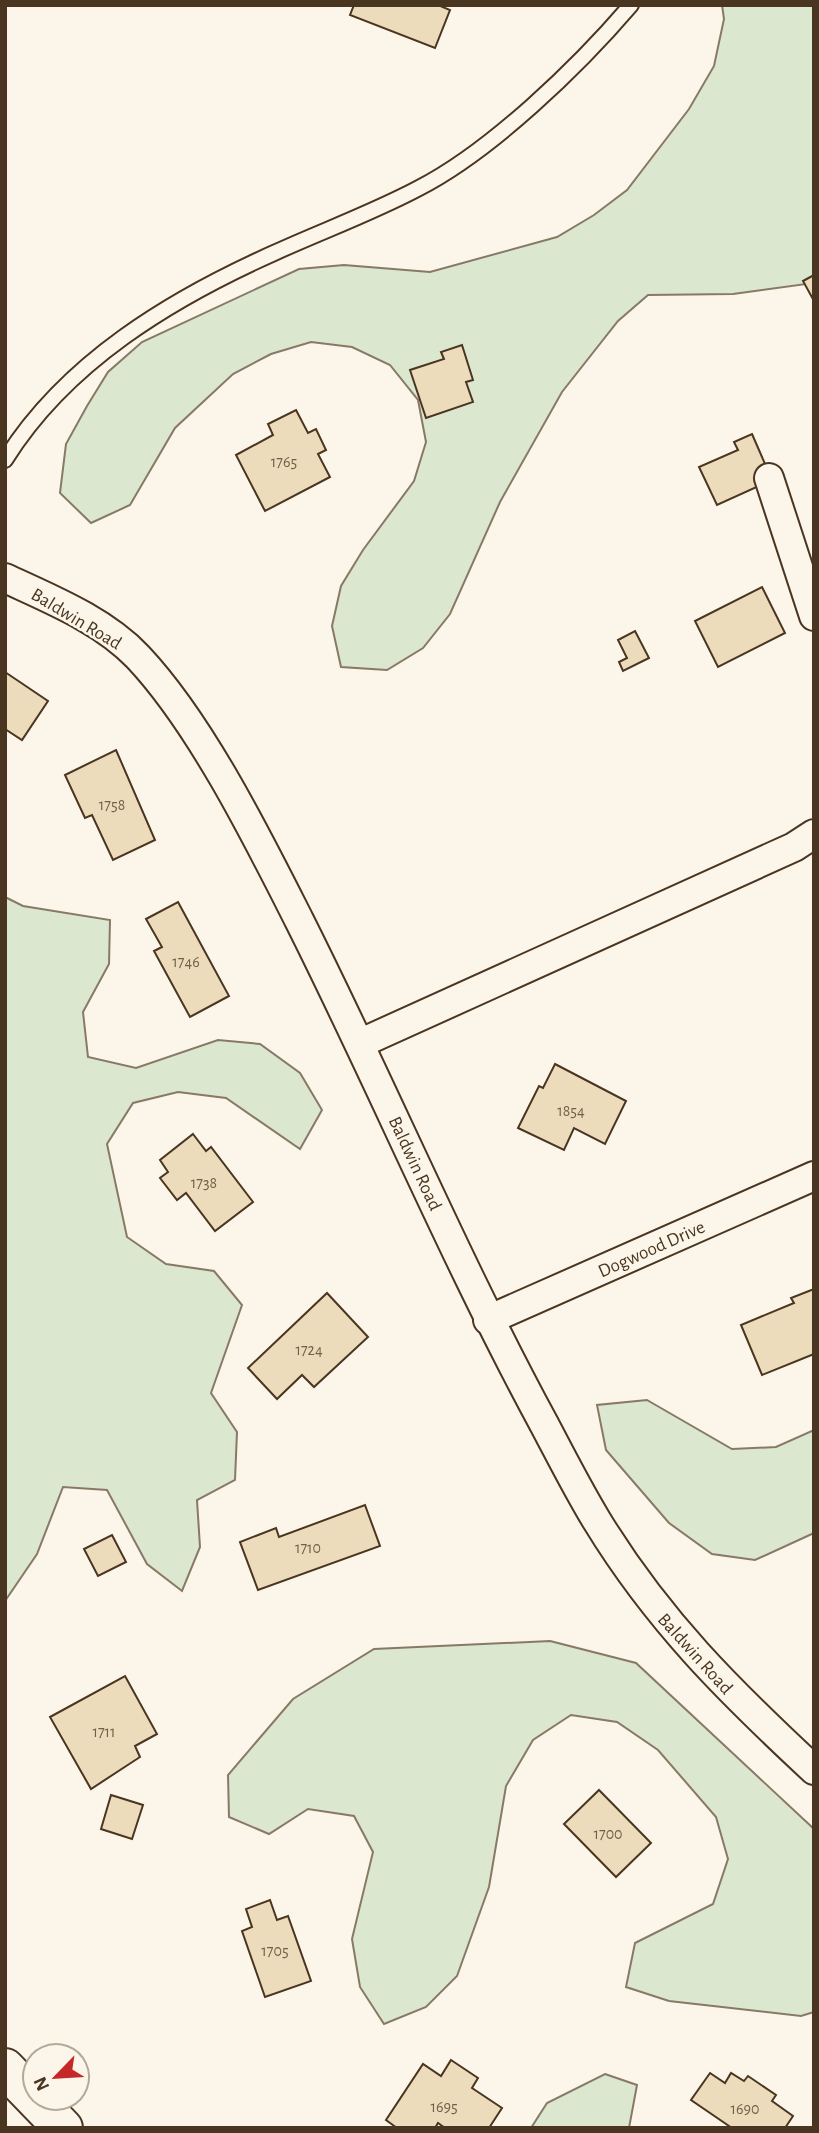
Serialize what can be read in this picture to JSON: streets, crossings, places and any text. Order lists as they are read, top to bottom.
{
  "streets": {
    "street": ["Baldwin Road", "Dogwood Drive"]
  },
  "crossings": [
    ["Baldwin Road", "Dogwood Drive"]
  ],
  "house_numbers": [
    "1765",
    "1758",
    "1746",
    "1854",
    "1738",
    "1724",
    "1710",
    "1711",
    "1700",
    "1705",
    "1695",
    "1690"
  ],
  "north": "bottom left"
}
